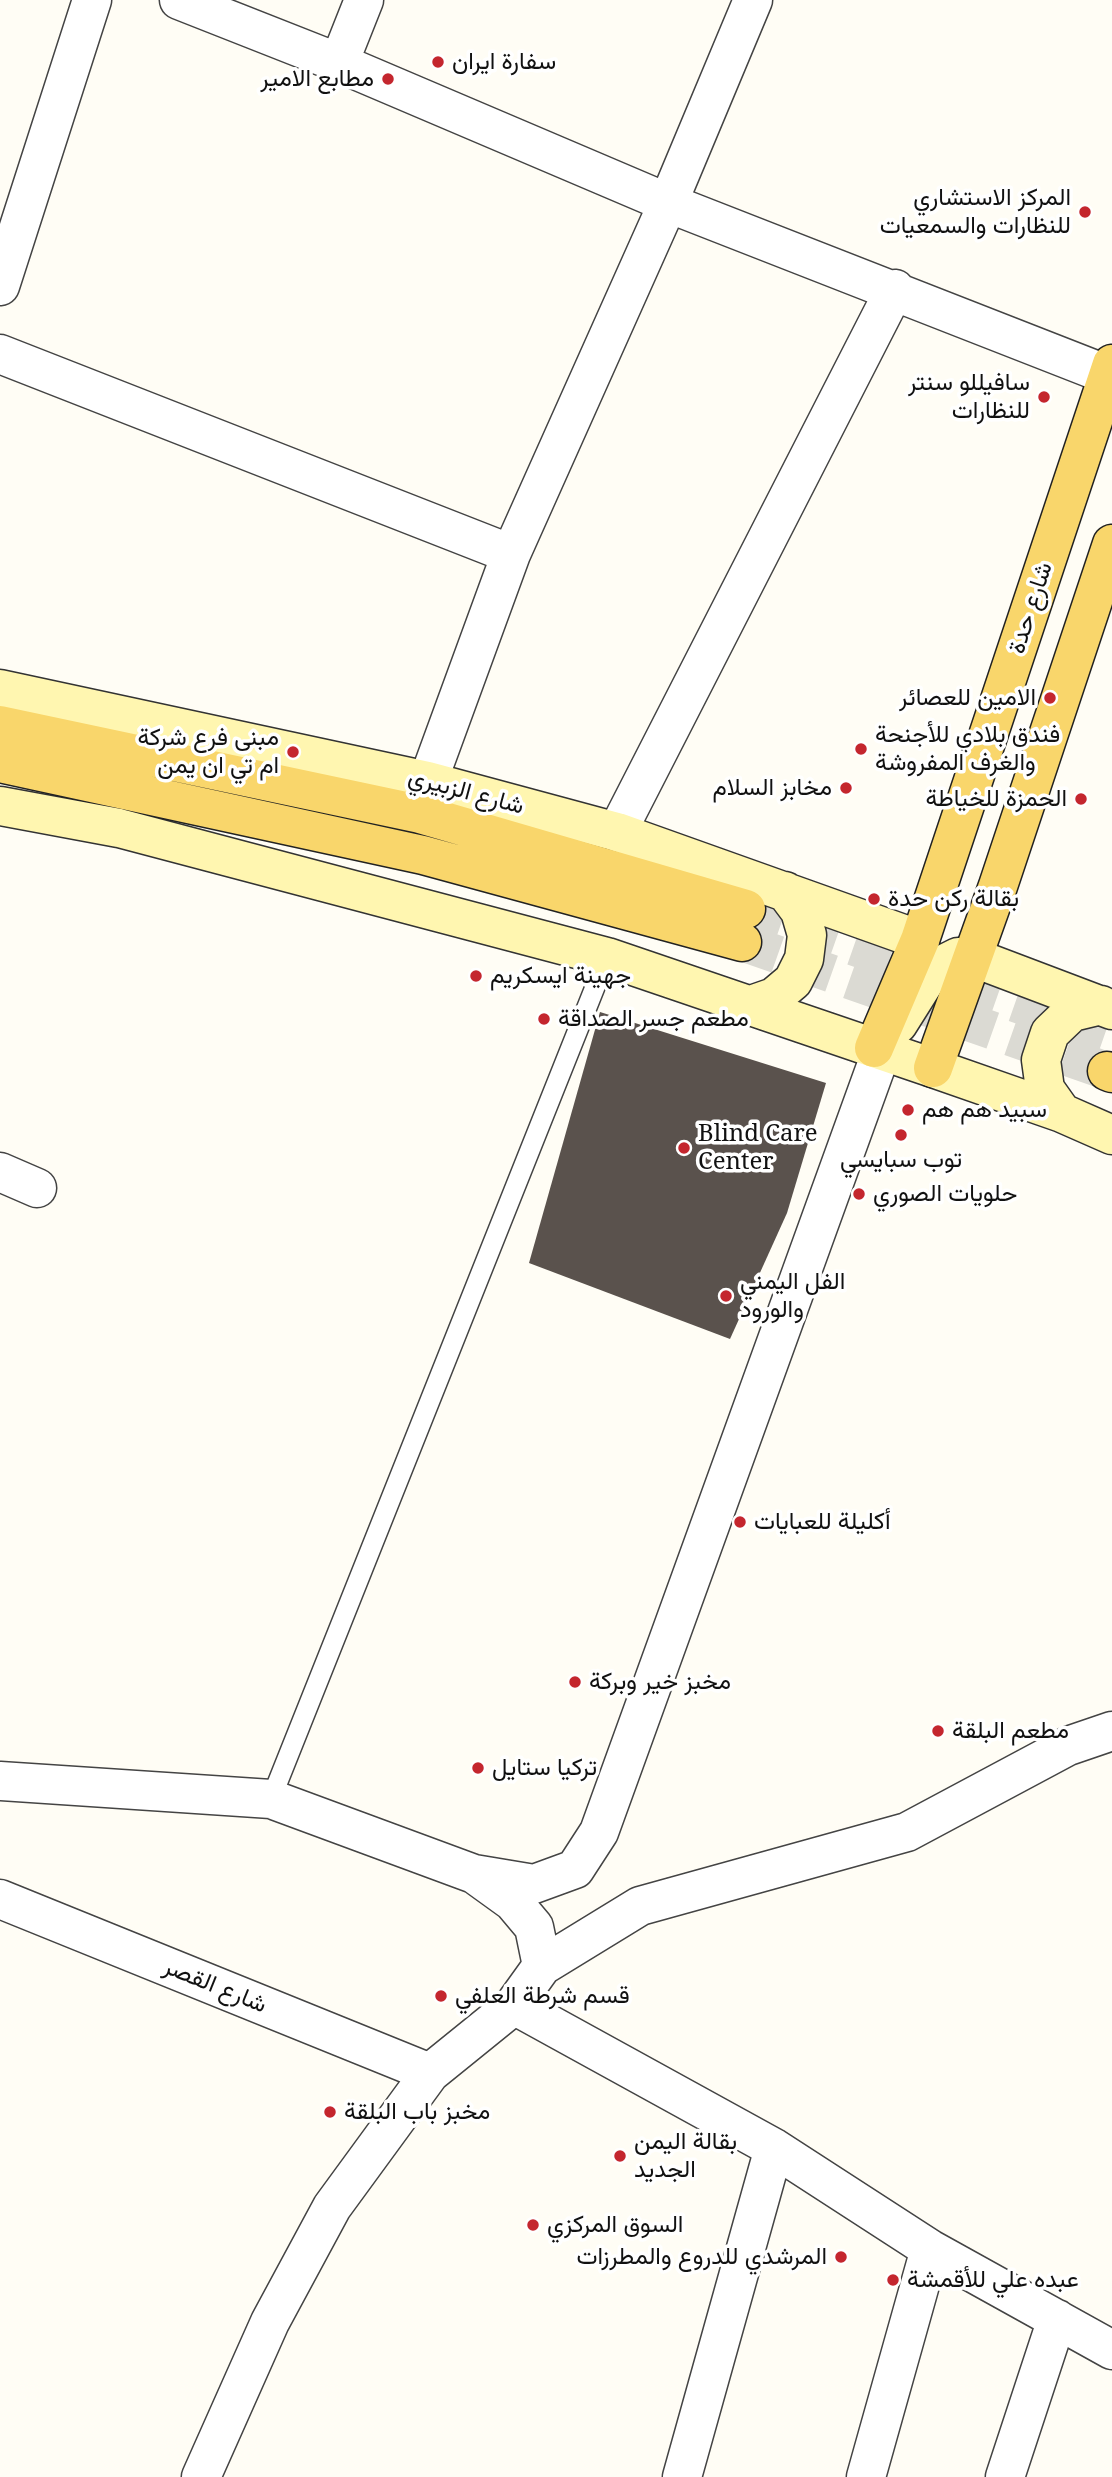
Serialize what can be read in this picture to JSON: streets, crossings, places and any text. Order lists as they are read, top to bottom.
{
  "streets": {
    "main road": ["شارع حدة", "شارع الزبيري"],
    "street": ["شارع القصر"]
  },
  "crossings": [
    ["شارع حدة", "شارع الزبيري"]
  ],
  "places": [
    "سفارة ايران",
    "مطابع الامير",
    "المركز الاستشاري للنظارات والسمعيات",
    "سافيللو سنتر للنظارات",
    "الامين للعصائر",
    "فندق بلادي للأجنحة والغرف المفروشة",
    "مبنى فرع شركة ام تي ان يمن",
    "مخابز السلام",
    "الحمزة للخياطة",
    "بقالة ركن حدة",
    "جهينة ايسكريم",
    "مطعم جسر الصداقة",
    "سبيد هم هم",
    "توب سبايسي",
    "Blind Care Center",
    "حلويات الصوري",
    "الفل اليمني والورود",
    "أكليلة للعبايات",
    "مخبز خير وبركة",
    "مطعم البلقة",
    "تركيا ستايل",
    "قسم شرطة العلفي",
    "مخبز باب البلقة",
    "بقالة اليمن الجديد",
    "السوق المركزي",
    "المرشدي للدروع والمطرزات",
    "عبده علي للأقمشة"
  ]
}
